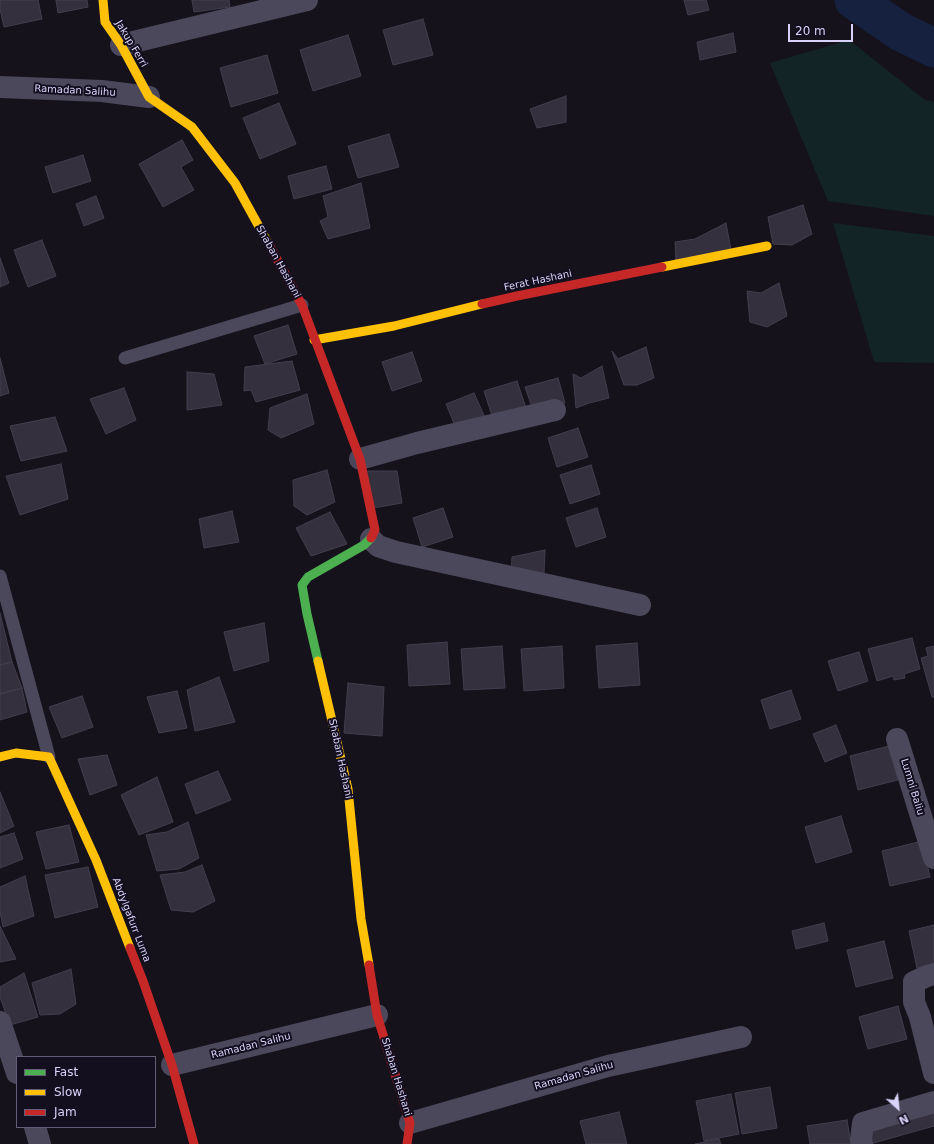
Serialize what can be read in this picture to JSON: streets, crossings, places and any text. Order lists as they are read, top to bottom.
{
  "streets": {
    "street": [
      "Jakup Ferri",
      "Ramadan Salihu",
      "Shaban Hashani",
      "Ferat Hashani",
      "Lumni Baliu",
      "Abdylgafurr Luma"
    ]
  },
  "crossings": [
    ["Jakup Ferri", "Ramadan Salihu"],
    ["Jakup Ferri", "Shaban Hashani"],
    ["Ramadan Salihu", "Shaban Hashani"],
    ["Ramadan Salihu", "Abdylgafurr Luma"],
    ["Shaban Hashani", "Ferat Hashani"]
  ],
  "legend": ["Fast", "Slow", "Jam"],
  "scale_bar": "20 m",
  "north": "bottom right"
}
